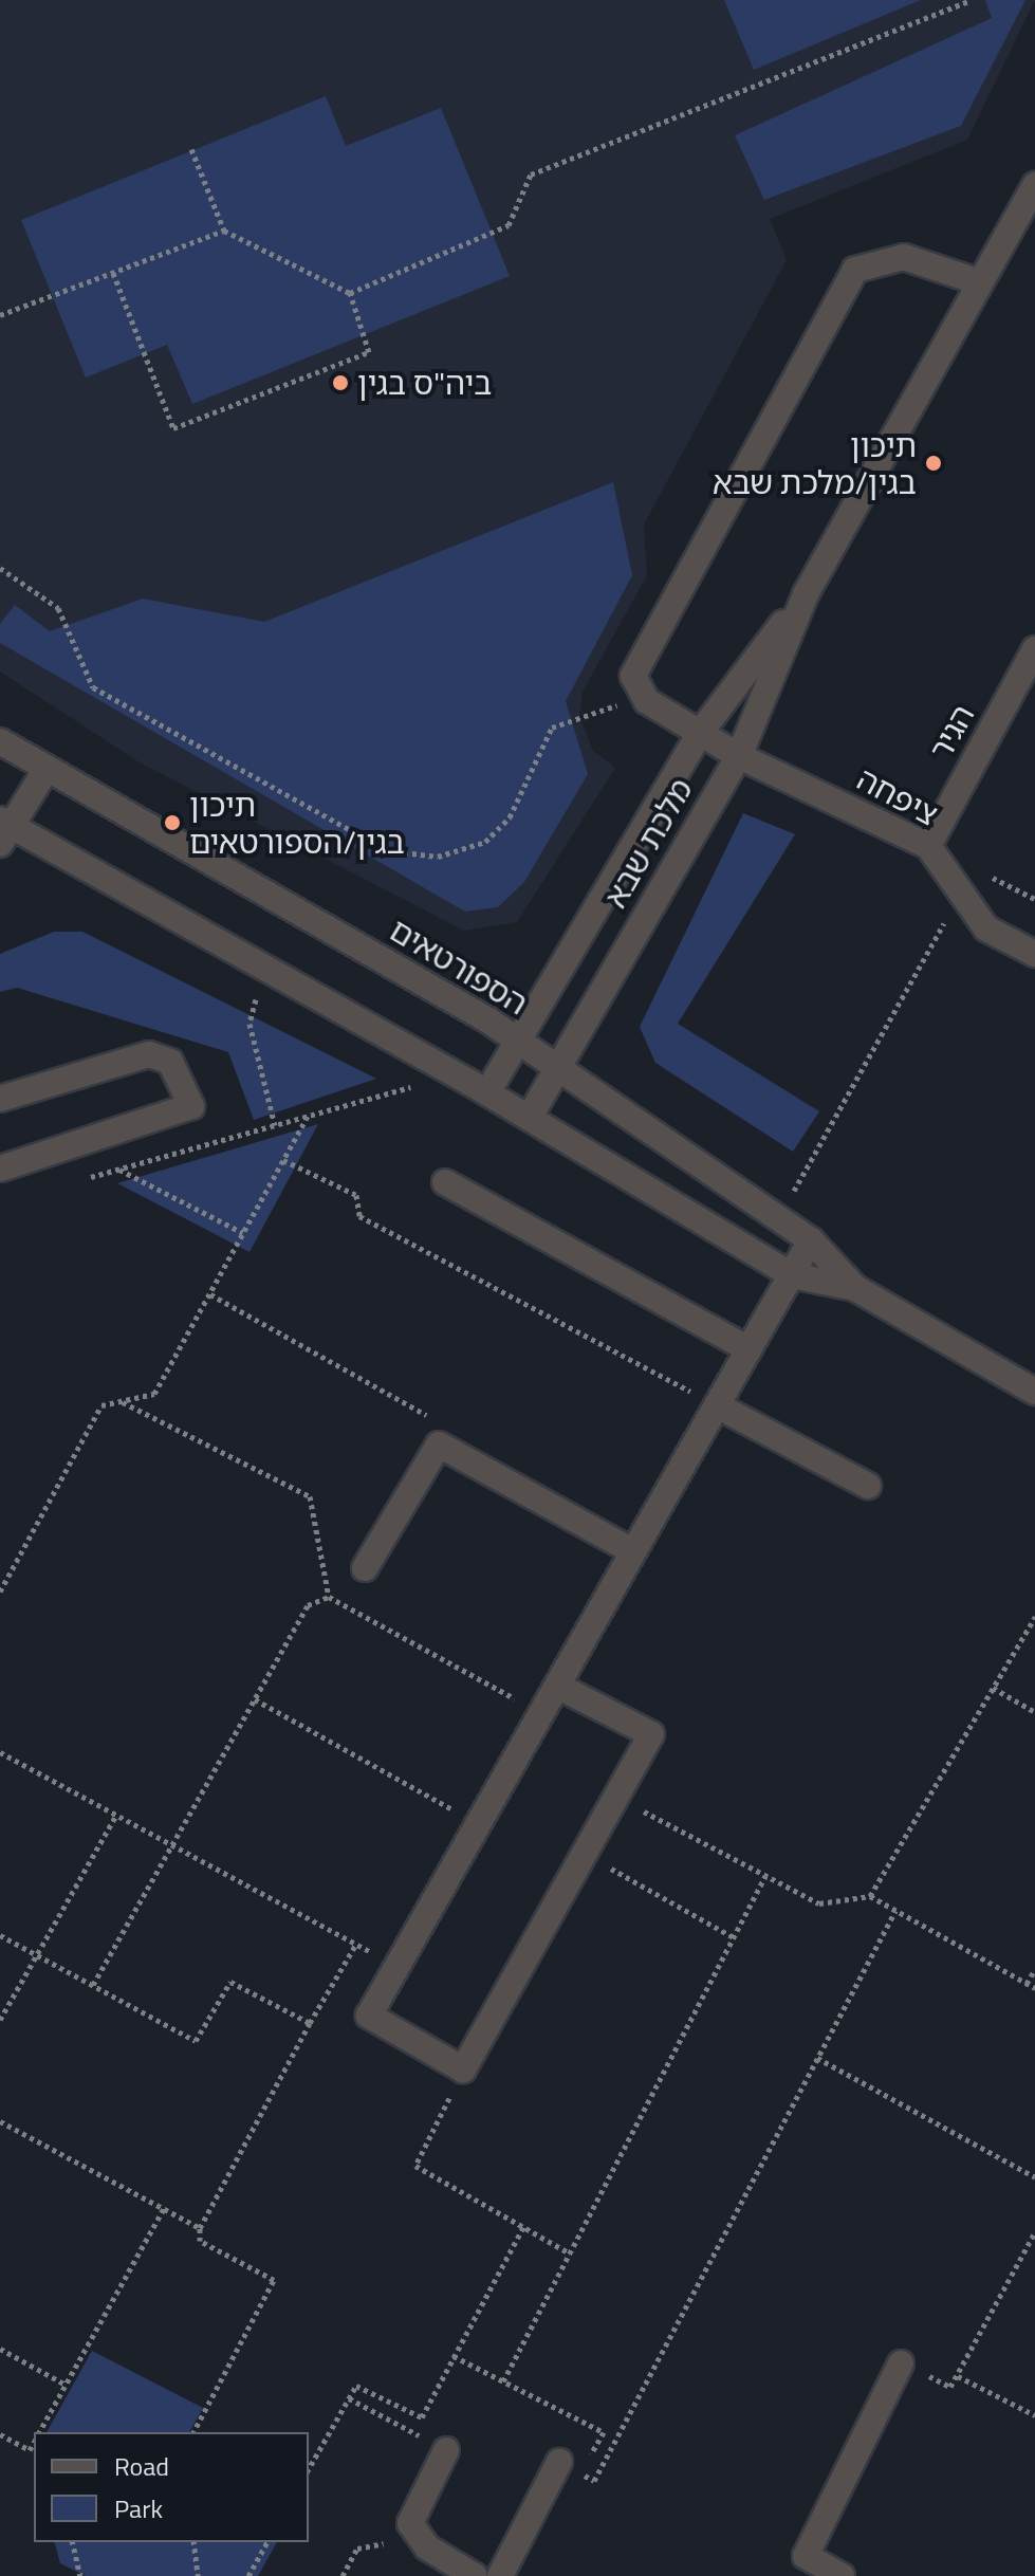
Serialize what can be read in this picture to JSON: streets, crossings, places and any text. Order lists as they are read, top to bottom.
{
  "streets": {
    "street": [
      "הגיר",
      "ציפחה",
      "מלכת שבא",
      "הספורטאים"
    ]
  },
  "crossings": [
    ["הגיר", "ציפחה"],
    ["ציפחה", "מלכת שבא"],
    ["מלכת שבא", "הספורטאים"]
  ],
  "places": ["ביה\"ס בגין", "תיכון בגין/מלכת שבא", "תיכון בגין/הספורטאים"],
  "legend": ["Road", "Park"]
}
